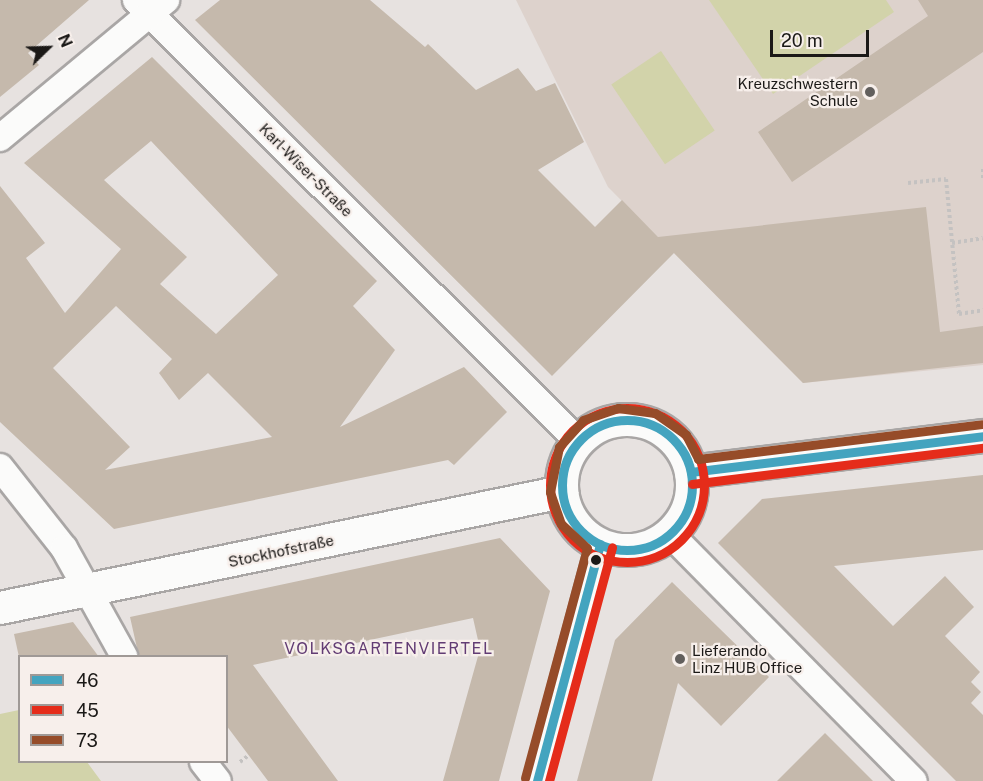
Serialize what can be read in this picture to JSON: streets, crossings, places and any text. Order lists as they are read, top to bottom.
{
  "streets": {
    "street": ["Karl-Wiser-Straße", "Stockhofstraße"]
  },
  "crossings": [
    ["Karl-Wiser-Straße", "Stockhofstraße"]
  ],
  "districts": ["VOLKSGARTENVIERTEL"],
  "places": ["Kreuzschwestern Schule", "Lieferando Linz HUB Office"],
  "lines": ["transit line 45", "transit line 73", "transit line 46"],
  "legend": ["46", "45", "73"],
  "scale_bar": "20 m",
  "north": "top right"
}
